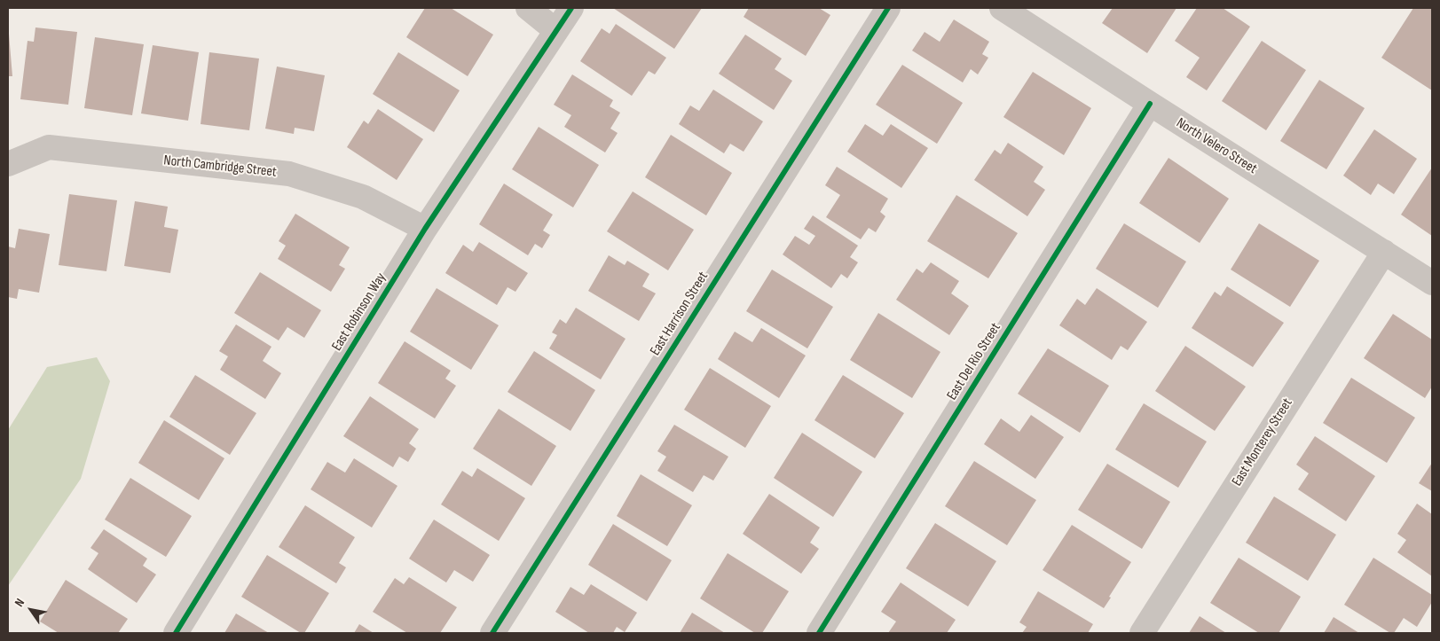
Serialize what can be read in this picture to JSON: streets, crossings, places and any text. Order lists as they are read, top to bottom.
{
  "streets": {
    "street": [
      "North Velero Street",
      "North Cambridge Street",
      "East Robinson Way",
      "East Harrison Street",
      "East Del Rio Street",
      "East Monterey Street"
    ]
  },
  "crossings": [
    ["North Velero Street", "East Del Rio Street"],
    ["North Velero Street", "East Monterey Street"],
    ["North Cambridge Street", "East Robinson Way"]
  ],
  "north": "top left"
}
